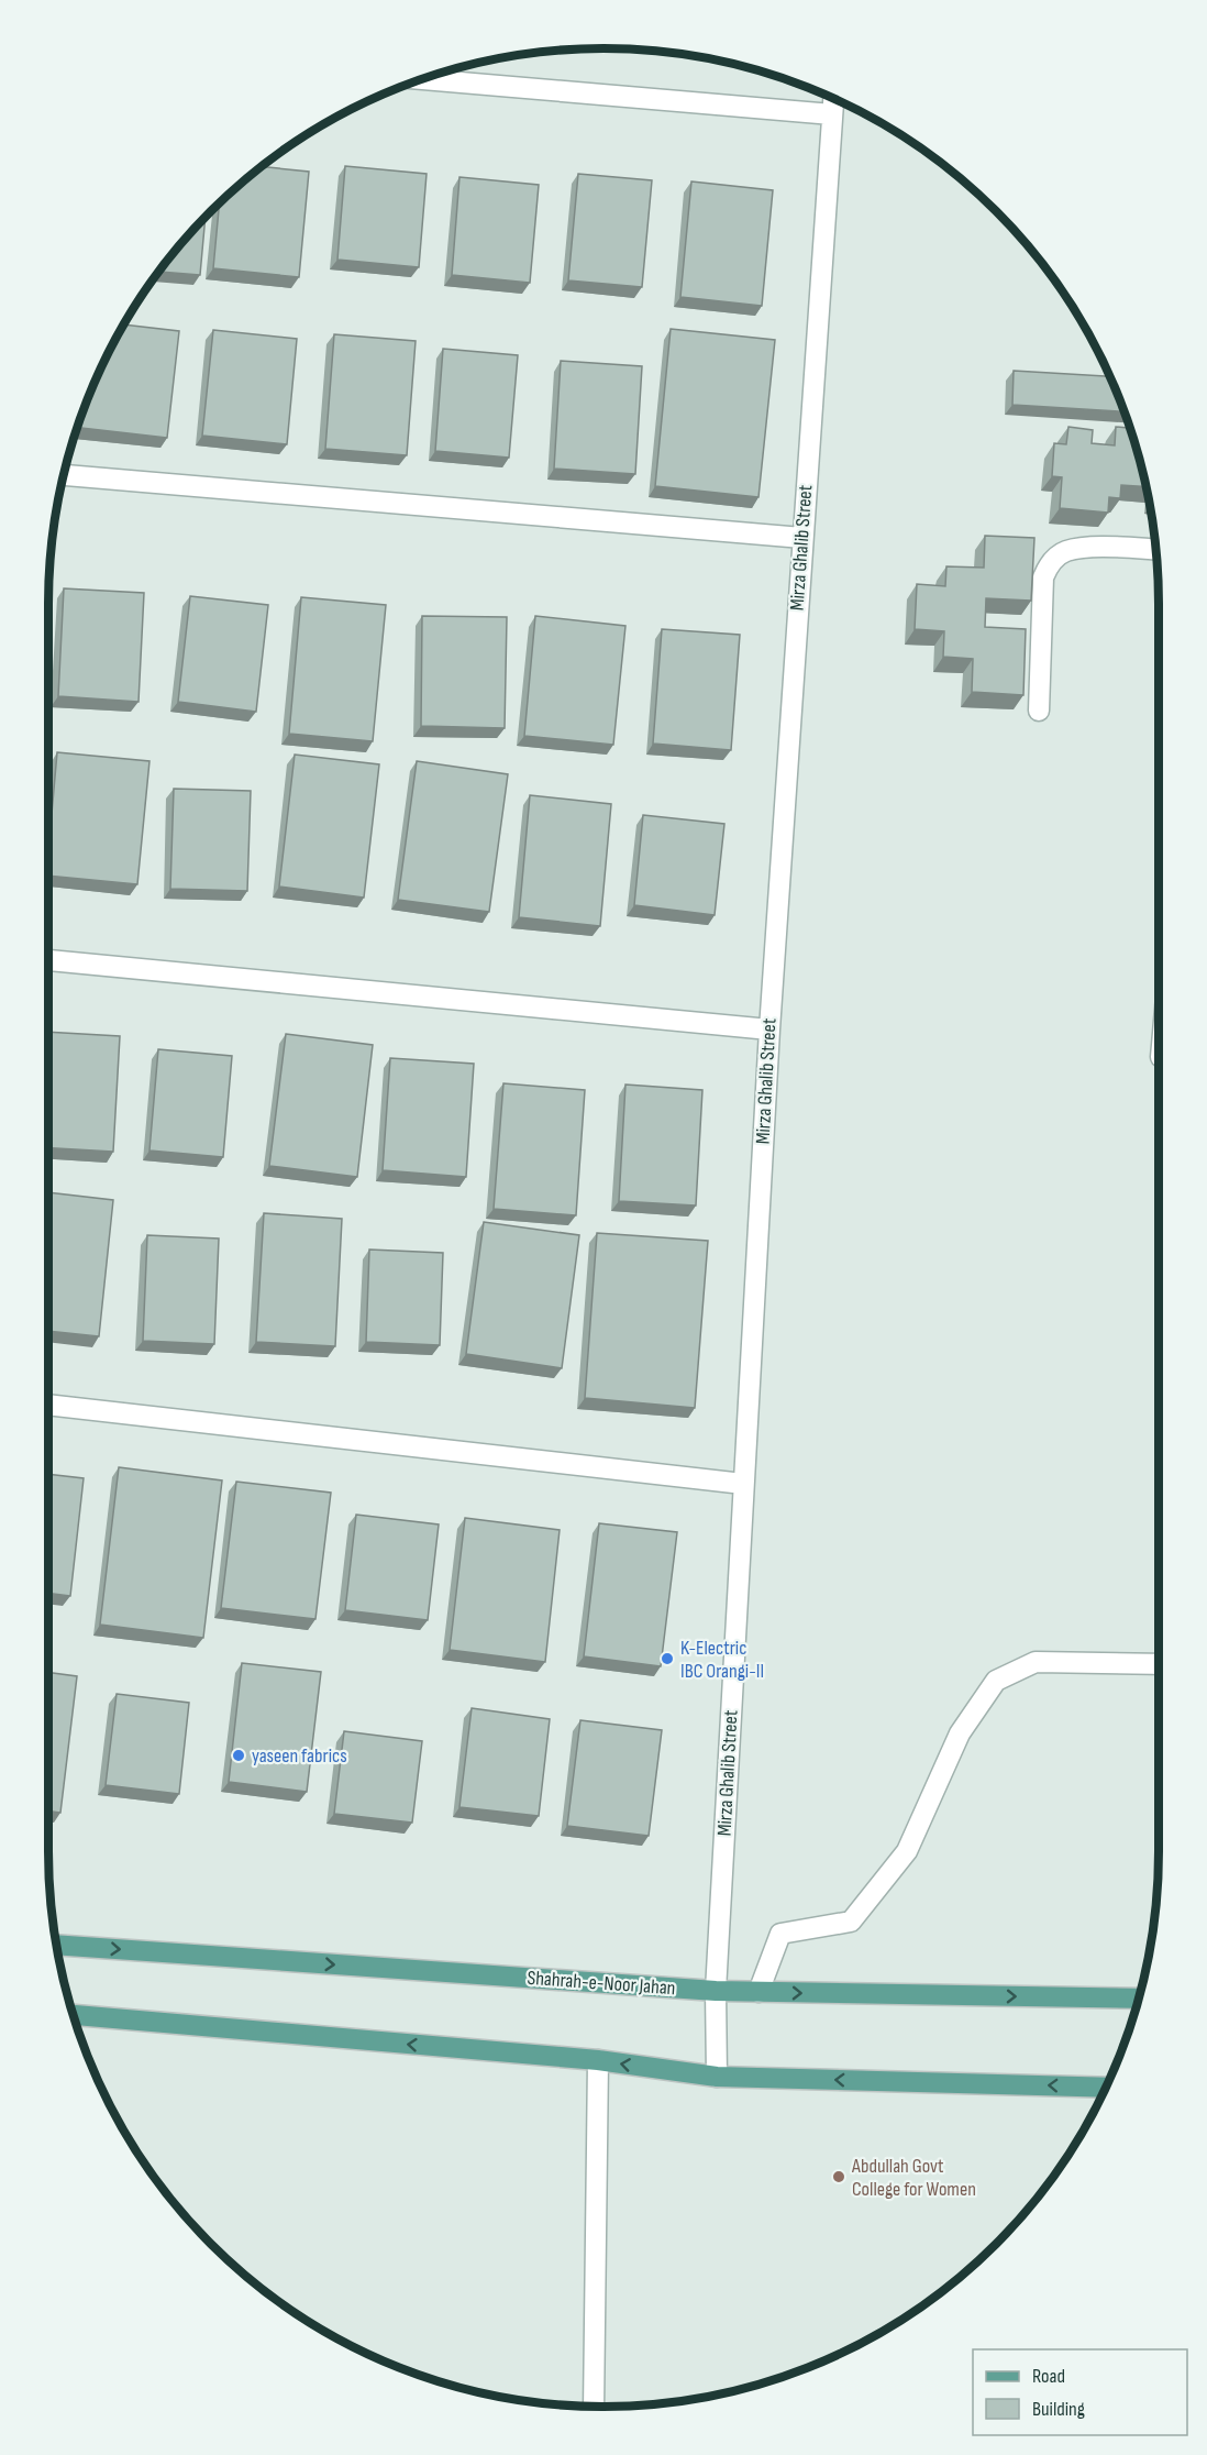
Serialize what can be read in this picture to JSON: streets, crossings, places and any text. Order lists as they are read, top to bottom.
{
  "streets": {
    "main road": ["Shahrah-e-Noor Jahan"],
    "street": ["Mirza Ghalib Street"]
  },
  "crossings": [
    ["Mirza Ghalib Street", "Shahrah-e-Noor Jahan"]
  ],
  "places": ["K-Electric IBC Orangi-II", "yaseen fabrics", "Abdullah Govt College for Women"],
  "legend": ["Road", "Building"]
}
